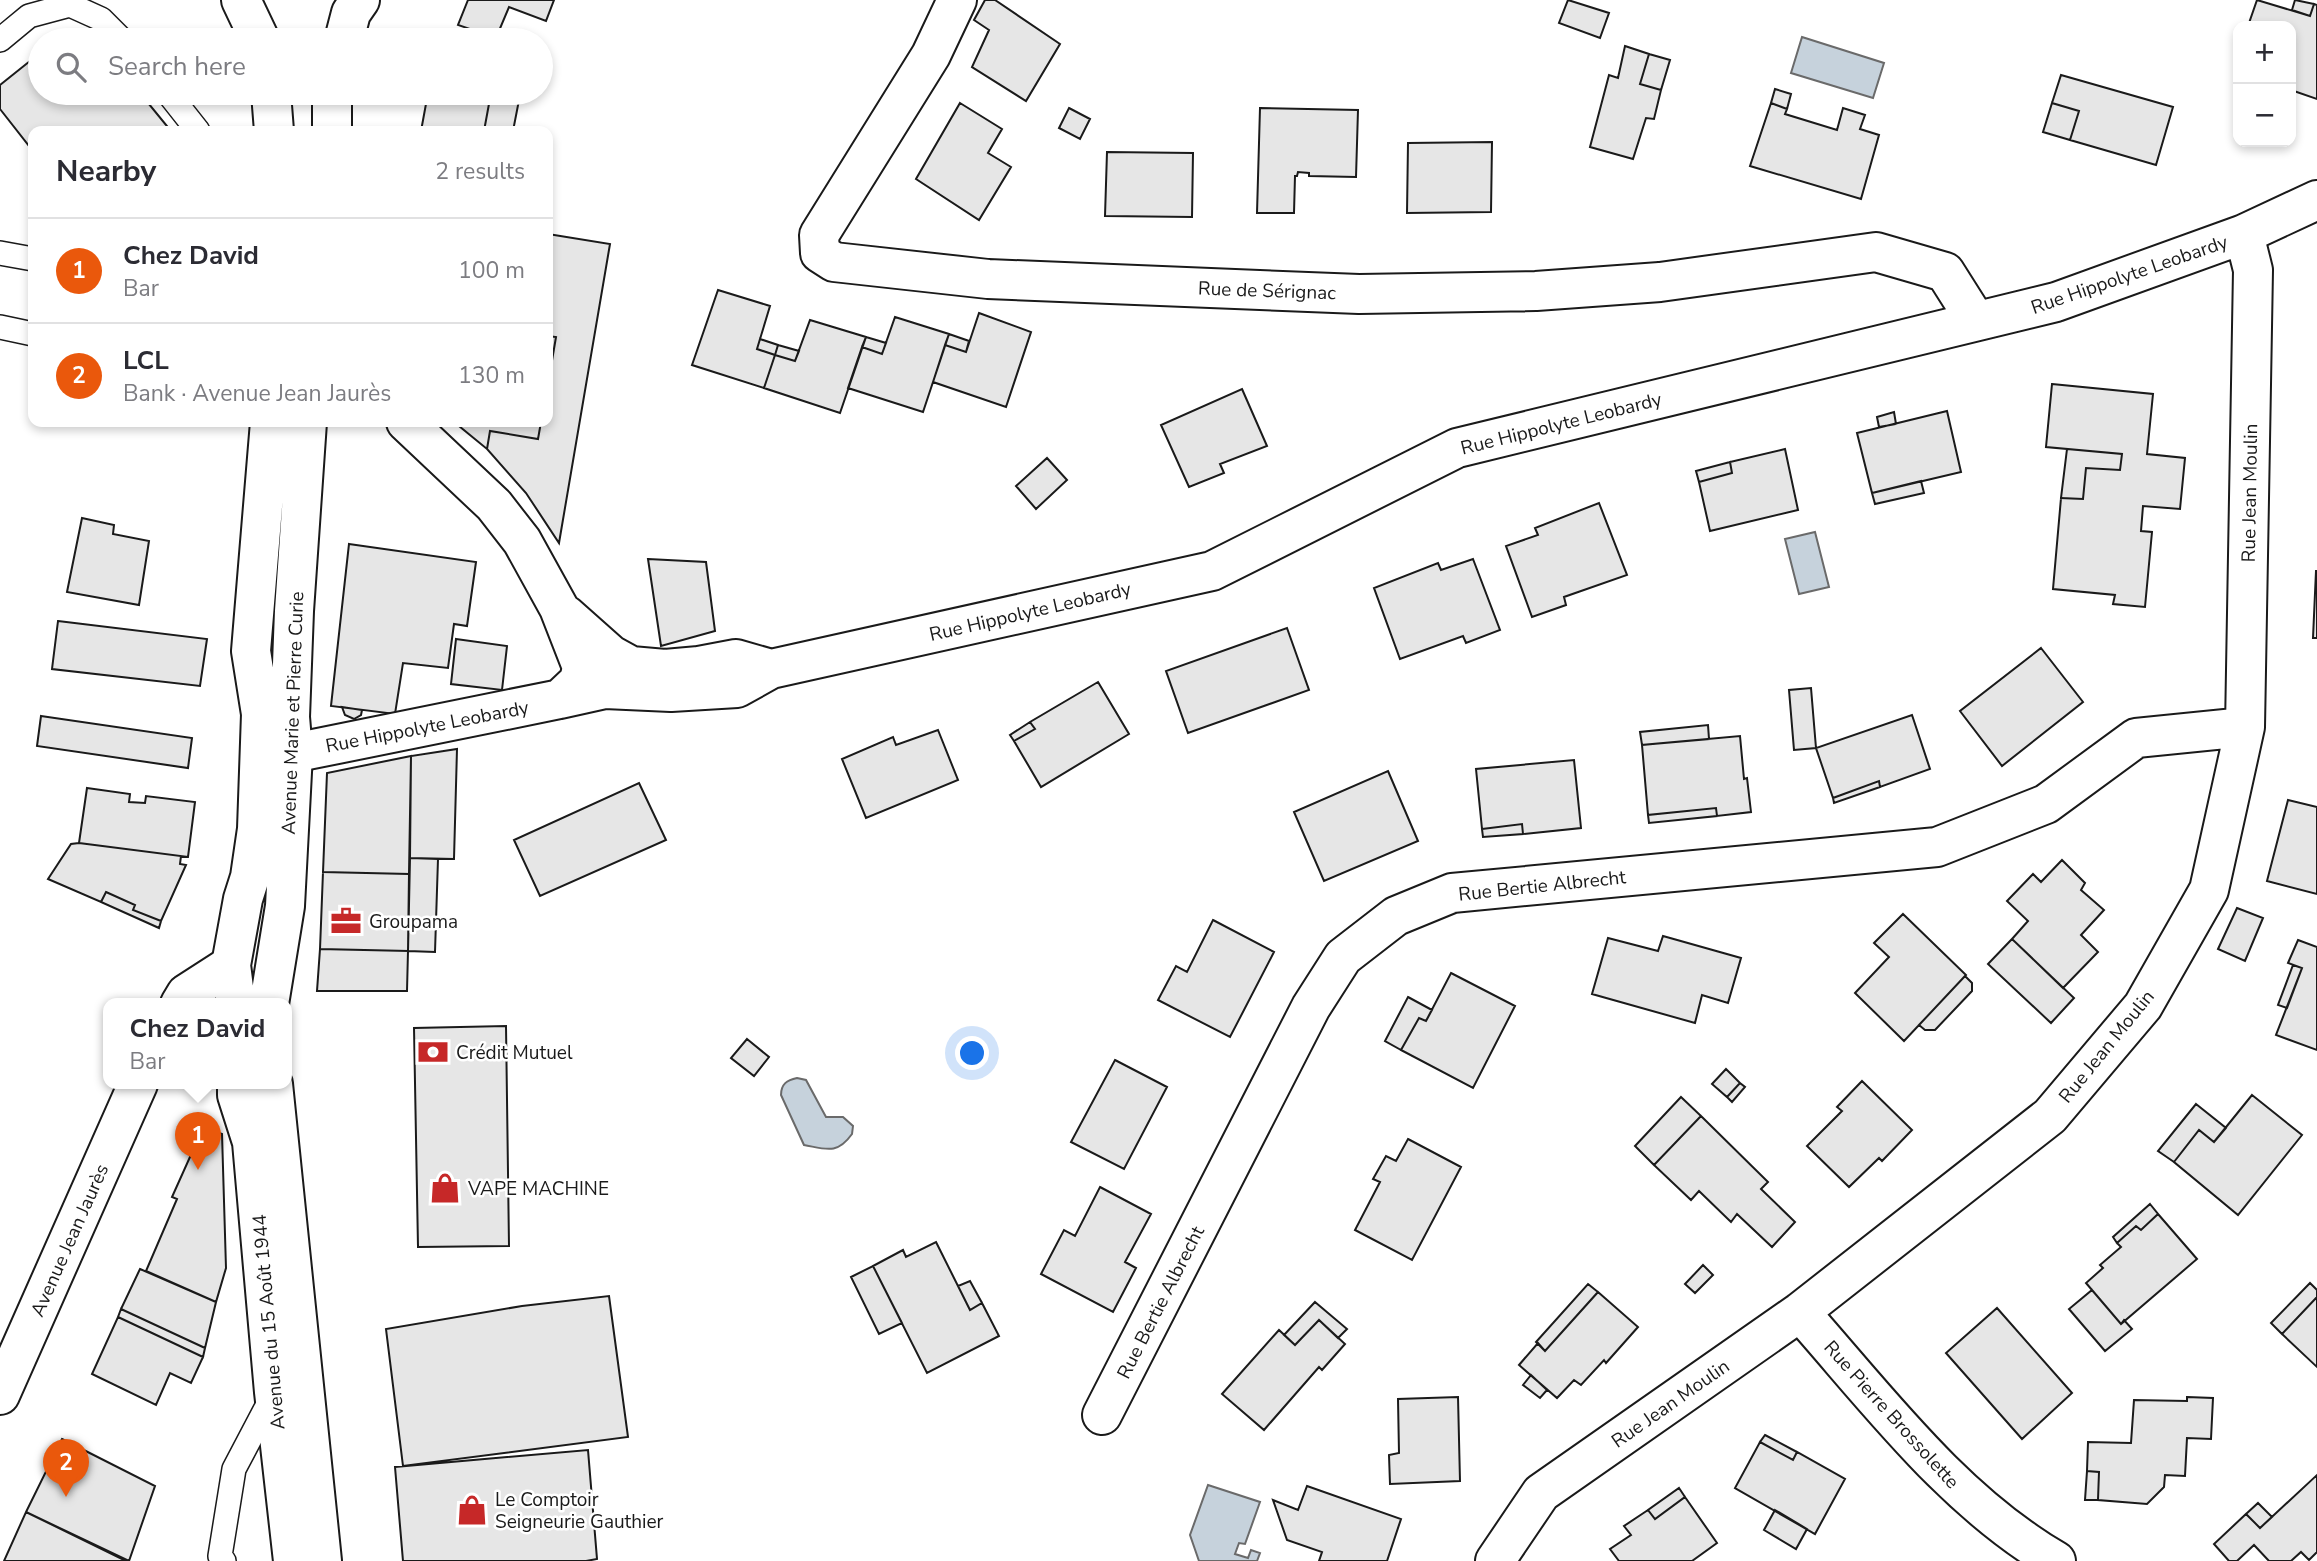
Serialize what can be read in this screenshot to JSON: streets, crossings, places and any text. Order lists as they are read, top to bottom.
{
  "streets": {
    "street": [
      "Rue Hippolyte Leobardy",
      "Rue de Sérignac",
      "Rue Jean Moulin",
      "Avenue Marie et Pierre Curie",
      "Rue Bertie Albrecht",
      "Avenue Jean Jaurès",
      "Avenue du 15 Août 1944",
      "Rue Pierre Brossolette"
    ]
  },
  "crossings": [
    ["Rue Hippolyte Leobardy", "Rue de Sérignac"],
    ["Rue Hippolyte Leobardy", "Rue Jean Moulin"],
    ["Rue Hippolyte Leobardy", "Avenue Marie et Pierre Curie"],
    ["Rue Jean Moulin", "Rue Bertie Albrecht"],
    ["Rue Jean Moulin", "Rue Pierre Brossolette"]
  ],
  "places": {
    "office": ["Groupama"],
    "bank": ["Crédit Mutuel"],
    "shop": ["VAPE MACHINE", "Le Comptoir Seigneurie Gauthier"]
  },
  "page": {
    "map_buttons": ["+", "−"],
    "search": "Search here",
    "heading": ["Nearby", "2 results"],
    "list": [
      {
        "mark": "1",
        "name": "Chez David",
        "note": "Bar",
        "value": "100 m"
      },
      {
        "mark": "2",
        "name": "LCL",
        "note": "Bank · Avenue Jean Jaurès",
        "value": "130 m"
      }
    ],
    "popup": ["Chez David", "Bar"],
    "pins": ["1", "2"]
  }
}
